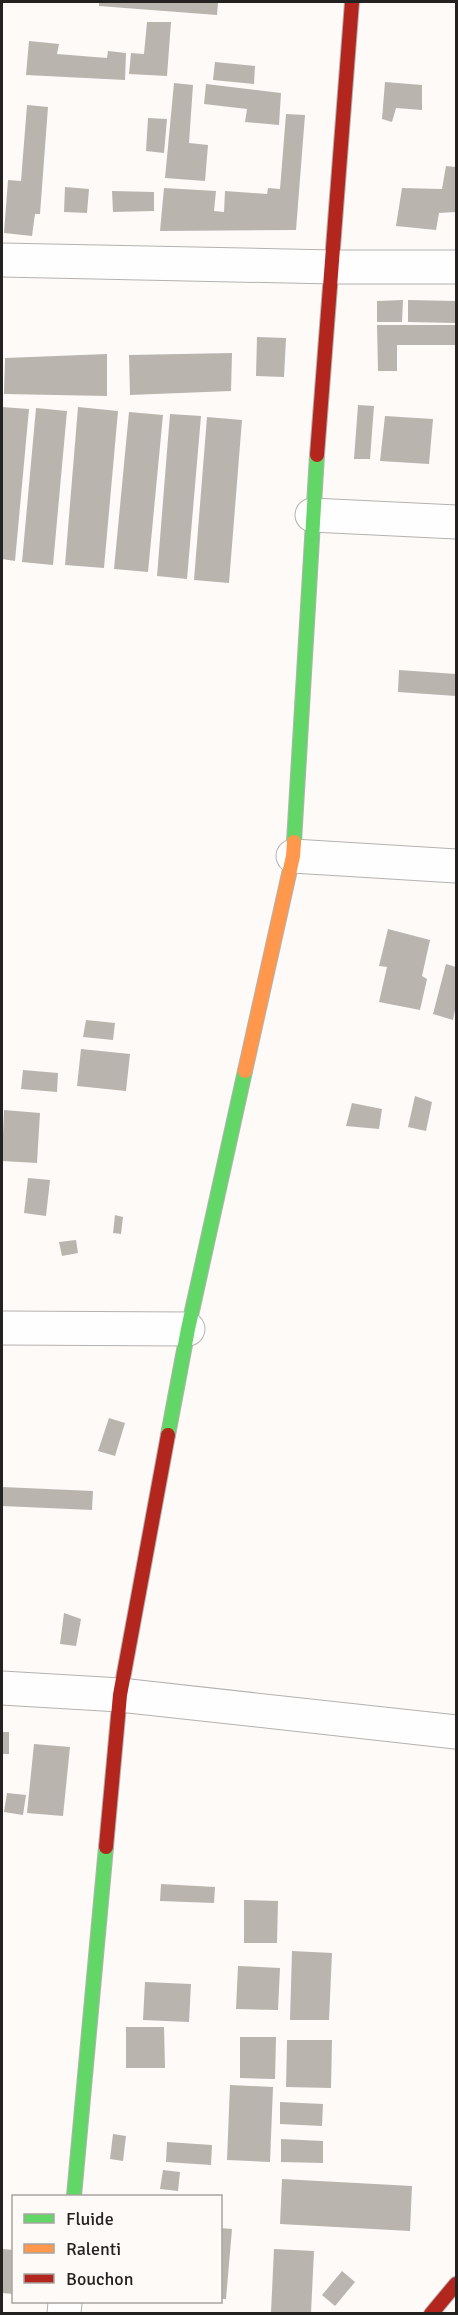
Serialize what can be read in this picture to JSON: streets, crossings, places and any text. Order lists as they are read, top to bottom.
{
  "legend": ["Fluide", "Ralenti", "Bouchon"]
}
